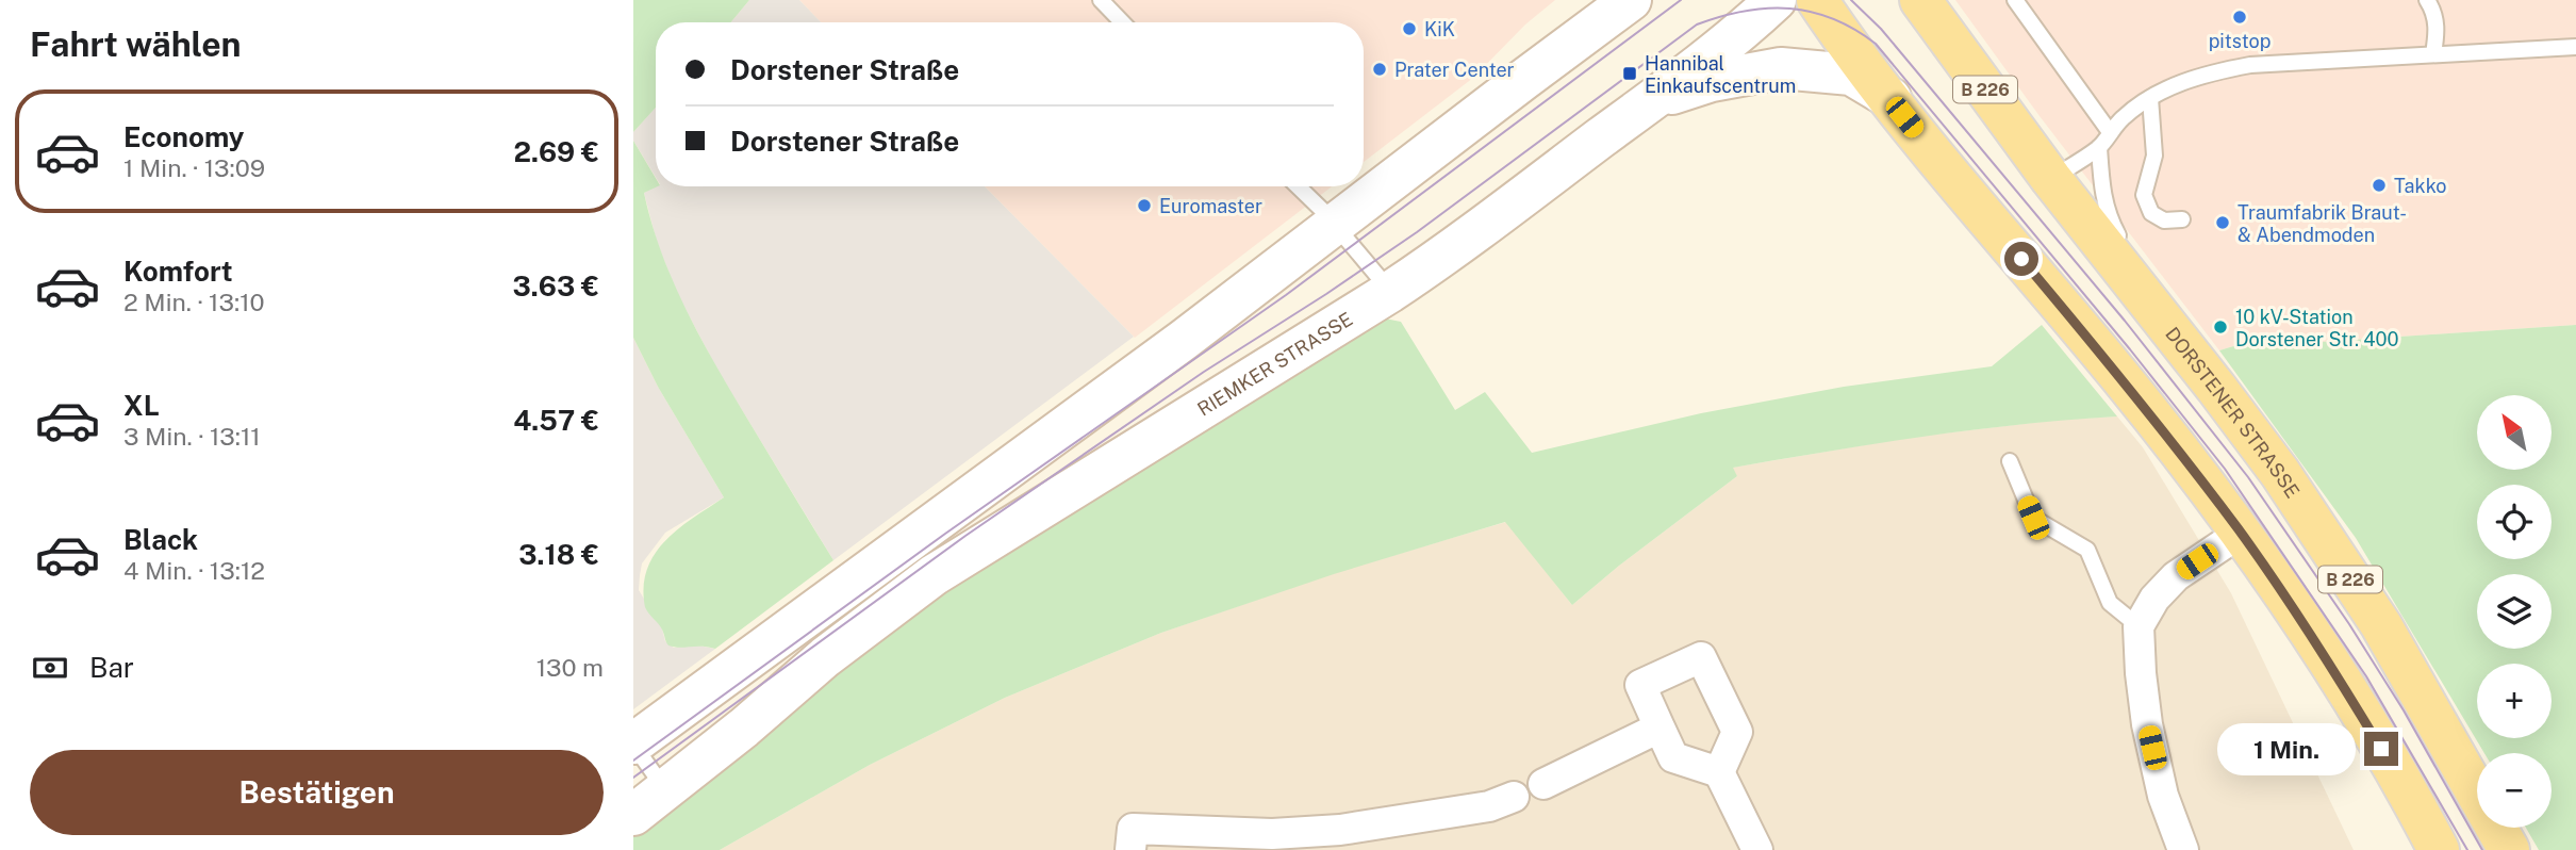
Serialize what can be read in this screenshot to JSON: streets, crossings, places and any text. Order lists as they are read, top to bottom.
{
  "streets": {
    "main road": ["B 226", "RIEMKER STRASSE", "DORSTENER STRASSE"]
  },
  "places": {
    "other": [
      "pitstop",
      "KiK",
      "Prater Center",
      "Takko",
      "Euromaster",
      "Traumfabrik Braut- & Abendmoden",
      "10 kV-Station Dorstener Str. 400"
    ],
    "transit": ["Hannibal Einkaufscentrum"]
  },
  "north": "top left",
  "page": {
    "heading": "Fahrt wählen",
    "banner": ["Dorstener Straße", "Dorstener Straße"],
    "list": [
      {
        "name": "Economy",
        "note": "1 Min. · 13:09",
        "value": "2.69 €"
      },
      {
        "name": "Komfort",
        "note": "2 Min. · 13:10",
        "value": "3.63 €"
      },
      {
        "name": "XL",
        "note": "3 Min. · 13:11",
        "value": "4.57 €"
      },
      {
        "name": "Black",
        "note": "4 Min. · 13:12",
        "value": "3.18 €"
      }
    ],
    "map_buttons": ["+", "−"],
    "pay": ["Bar", "130 m"],
    "bubble": "1 Min.",
    "buttons": "Bestätigen"
  }
}
